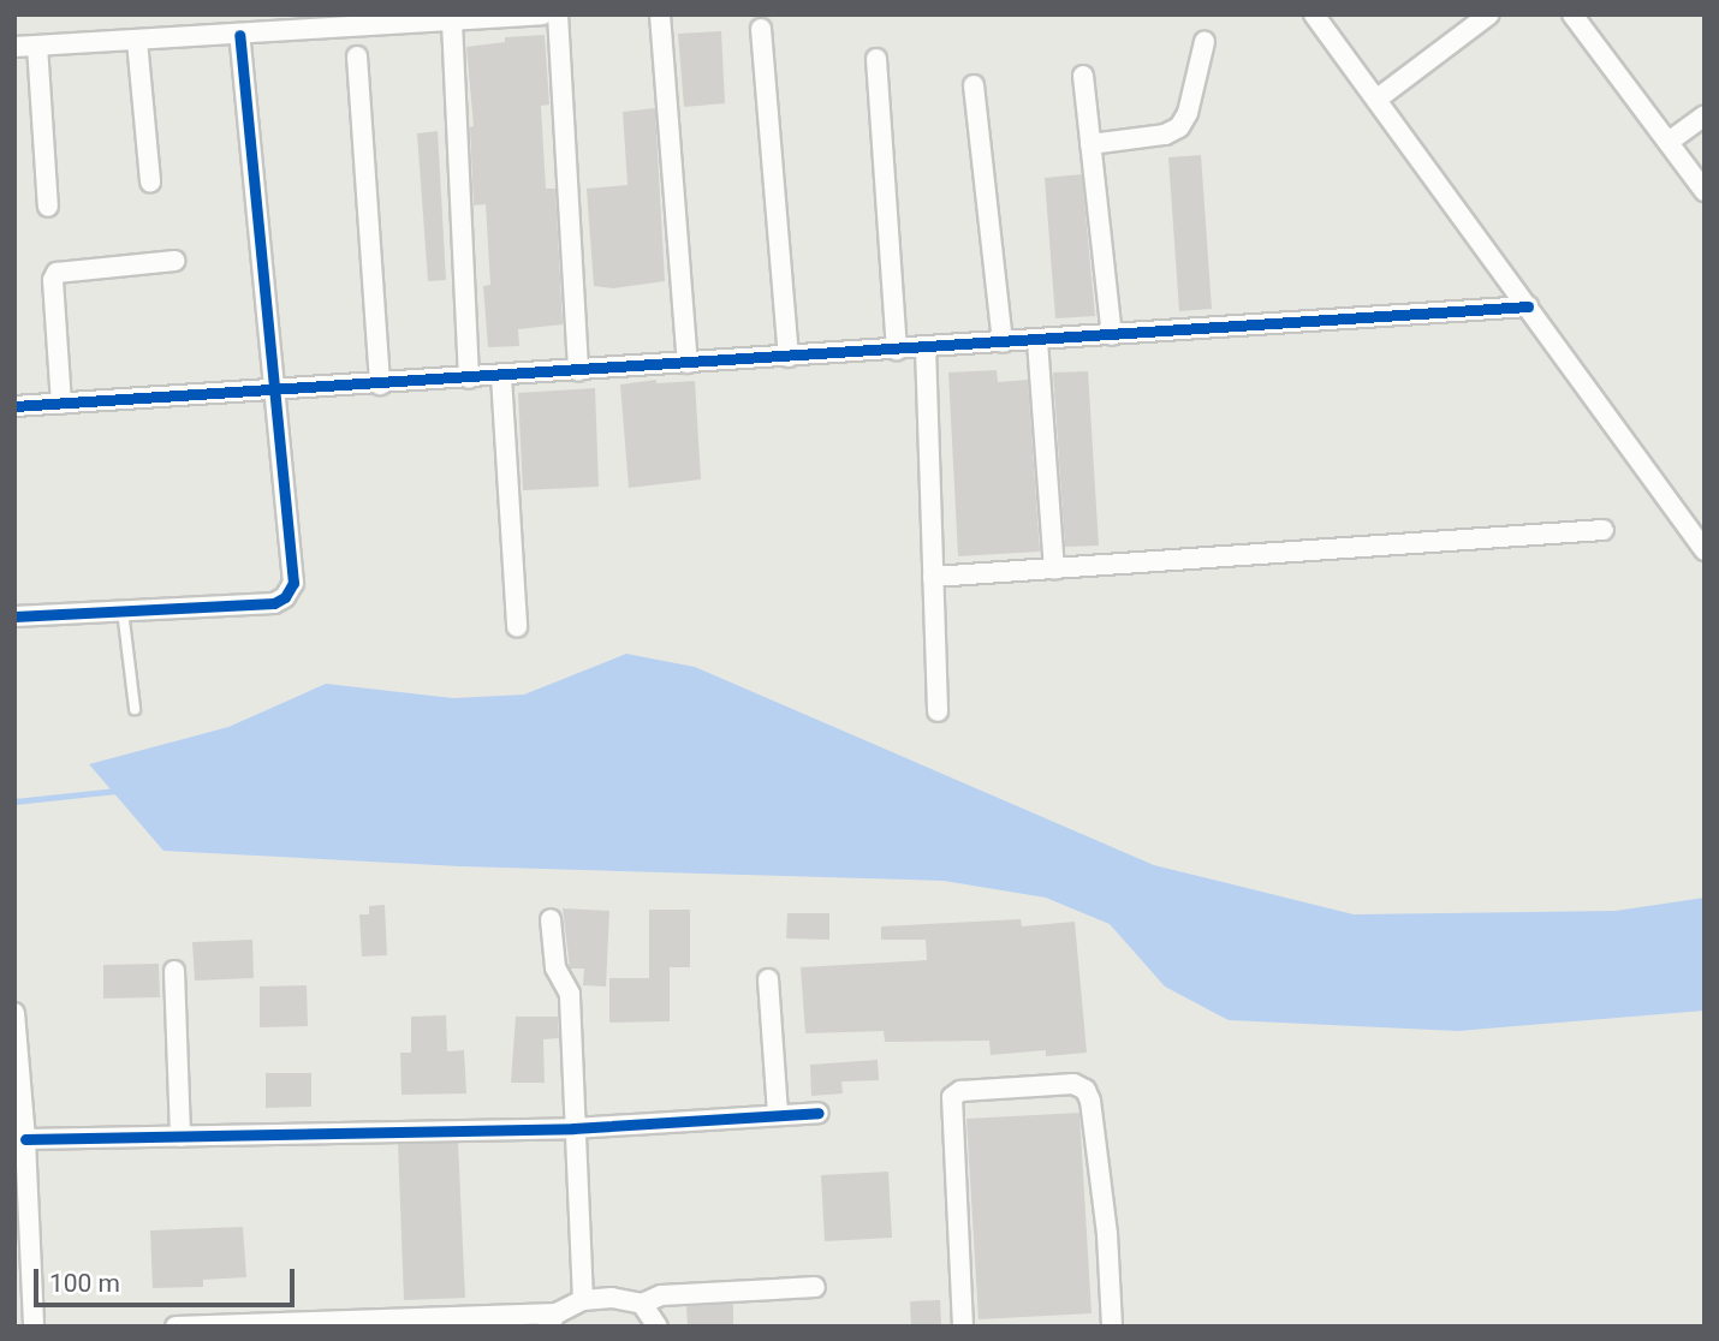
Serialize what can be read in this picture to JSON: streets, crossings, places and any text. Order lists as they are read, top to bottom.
{
  "scale_bar": "100 m"
}
